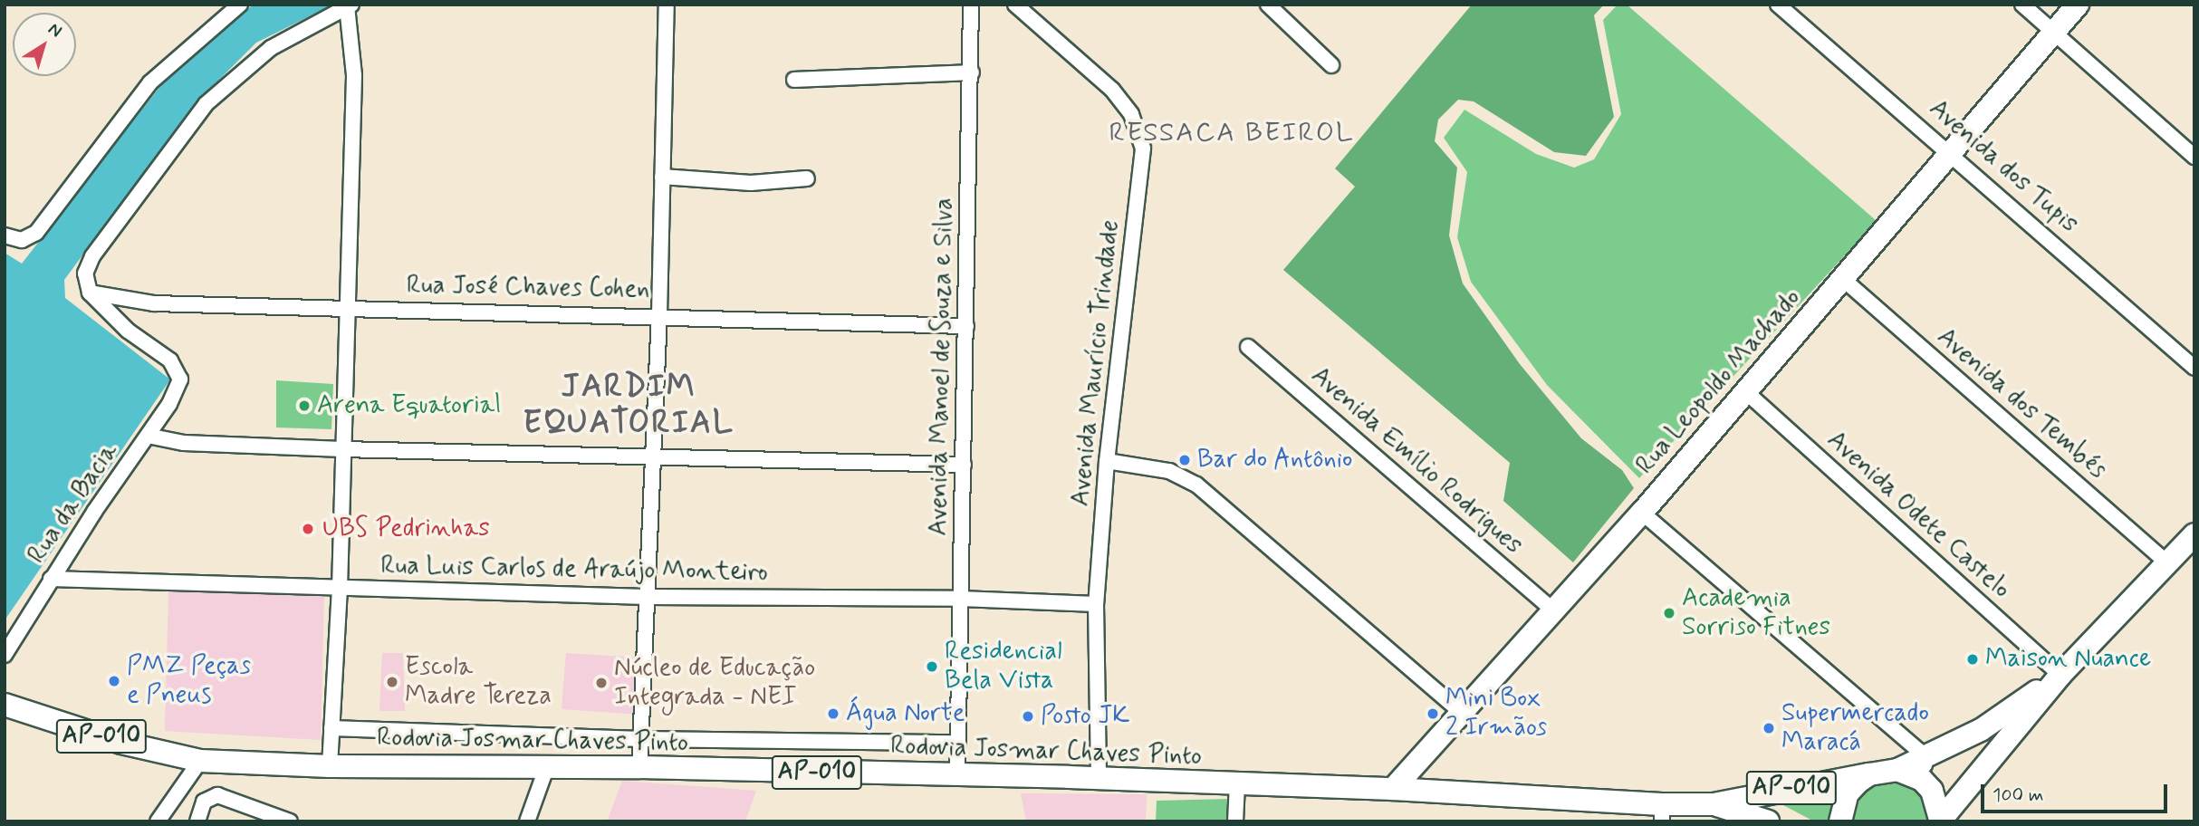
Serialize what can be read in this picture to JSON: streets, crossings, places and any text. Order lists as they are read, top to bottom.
{
  "streets": {
    "main road": ["Rua Leopoldo Machado", "AP-010", "Rodovia Josmar Chaves Pinto"],
    "street": [
      "Avenida dos Tupis",
      "Rua José Chaves Cohen",
      "Avenida Maurício Trindade",
      "Avenida Manoel de Souza e Silva",
      "Avenida dos Tembés",
      "Avenida Emílio Rodrigues",
      "Rua da Bacia",
      "Avenida Odete Castelo",
      "Rua Luis Carlos de Araújo Monteiro"
    ]
  },
  "crossings": [
    ["Avenida dos Tupis", "Rua Leopoldo Machado"],
    ["Rua José Chaves Cohen", "Avenida Manoel de Souza e Silva"],
    ["Rua José Chaves Cohen", "Rua da Bacia"],
    ["Avenida Maurício Trindade", "Rua Luis Carlos de Araújo Monteiro"],
    ["Avenida Maurício Trindade", "Rodovia Josmar Chaves Pinto"],
    ["Avenida Manoel de Souza e Silva", "Rua Luis Carlos de Araújo Monteiro"],
    ["Avenida Manoel de Souza e Silva", "Rodovia Josmar Chaves Pinto"],
    ["Rua Leopoldo Machado", "Avenida dos Tembés"],
    ["Rua Leopoldo Machado", "Avenida Emílio Rodrigues"],
    ["Rua Leopoldo Machado", "Avenida Odete Castelo"],
    ["Rua Leopoldo Machado", "Rodovia Josmar Chaves Pinto"],
    ["Rua da Bacia", "Rua Luis Carlos de Araújo Monteiro"],
    ["AP-010", "Rodovia Josmar Chaves Pinto"]
  ],
  "districts": ["RESSACA BEIROL", "JARDIM EQUATORIAL"],
  "places": [
    "Arena Equatorial",
    "Bar do Antônio",
    "UBS Pedrinhas",
    "Academia Sorriso Fitnes",
    "Maison Nuance",
    "Residencial Bela Vista",
    "PMZ Peças e Pneus",
    "Escola Madre Tereza",
    "Núcleo de Educação Integrada - NEI",
    "Água Norte",
    "Mini Box 2 Irmãos",
    "Posto JK",
    "Supermercado Maracá"
  ],
  "scale_bar": "100 m",
  "north": "top right"
}
